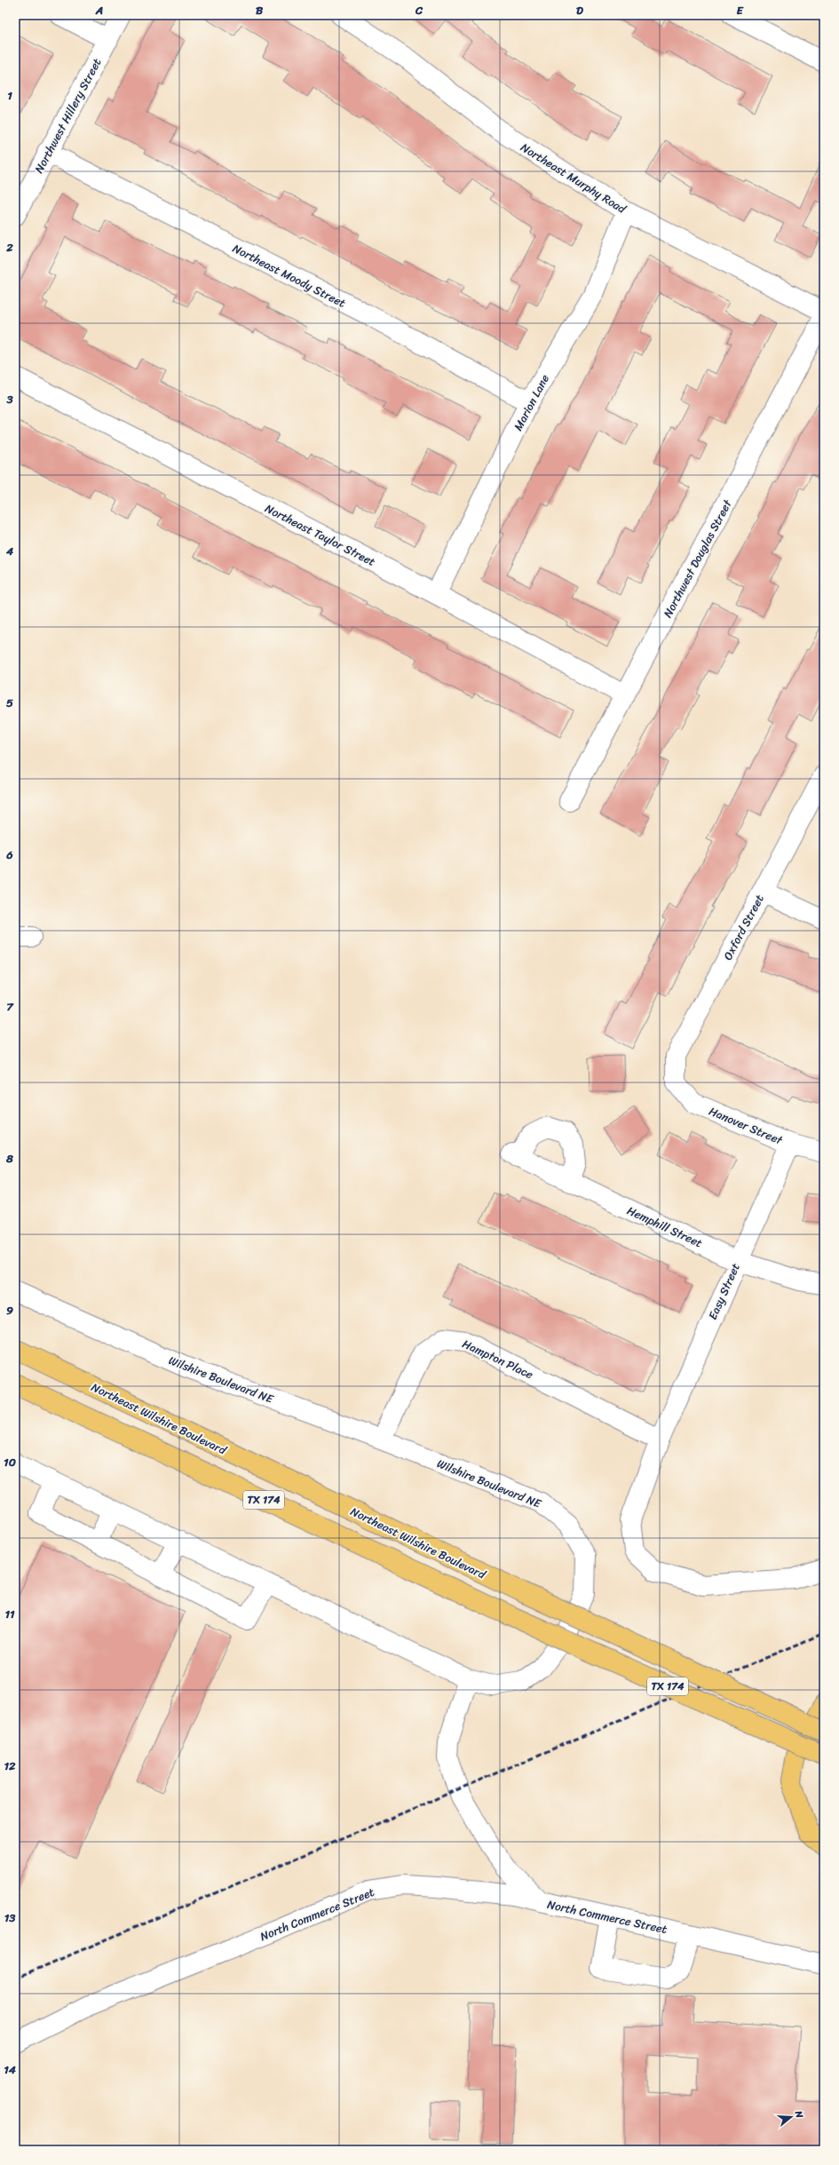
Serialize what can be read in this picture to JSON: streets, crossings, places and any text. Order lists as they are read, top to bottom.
{
  "streets": {
    "main road": ["Northeast Wilshire Boulevard", "TX 174"],
    "street": [
      "Northwest Hillery Street",
      "Northeast Murphy Road",
      "Northeast Moody Street",
      "Marion Lane",
      "Northeast Taylor Street",
      "Northwest Douglas Street",
      "Oxford Street",
      "Hanover Street",
      "Hemphill Street",
      "Easy Street",
      "Hampton Place",
      "Wilshire Boulevard NE",
      "North Commerce Street"
    ]
  },
  "crossings": [
    ["Northwest Hillery Street", "Northeast Moody Street"],
    ["Northeast Murphy Road", "Marion Lane"],
    ["Northeast Moody Street", "Marion Lane"],
    ["Marion Lane", "Northeast Taylor Street"],
    ["Northeast Taylor Street", "Northwest Douglas Street"],
    ["Oxford Street", "Hanover Street"],
    ["Hanover Street", "Easy Street"],
    ["Hemphill Street", "Easy Street"],
    ["Easy Street", "Hampton Place"],
    ["Hampton Place", "Wilshire Boulevard NE"]
  ],
  "north": "right",
  "grid": {
    "columns": [
      "A",
      "B",
      "C",
      "D",
      "E"
    ],
    "rows": [
      "1",
      "2",
      "3",
      "4",
      "5",
      "6",
      "7",
      "8",
      "9",
      "10",
      "11",
      "12",
      "13",
      "14"
    ]
  }
}
